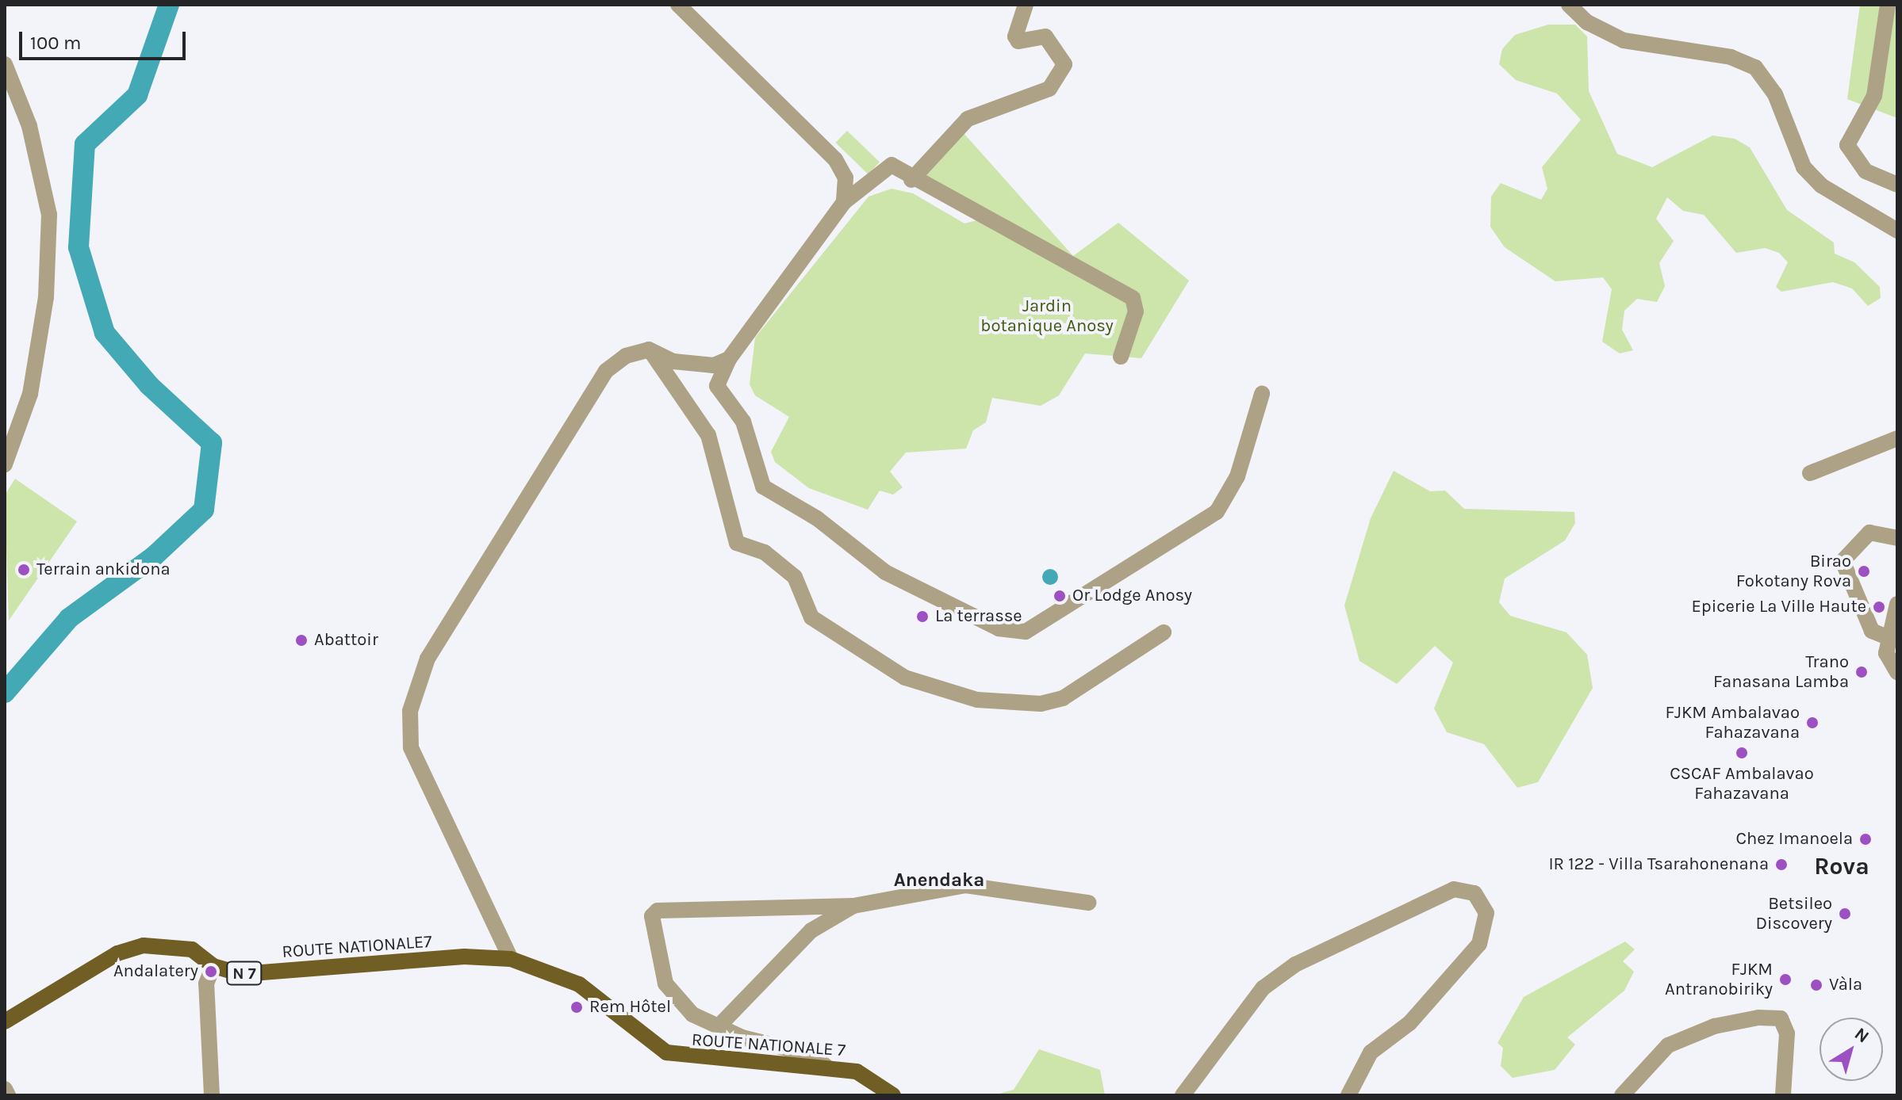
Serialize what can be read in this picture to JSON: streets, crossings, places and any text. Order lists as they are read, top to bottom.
{
  "streets": {
    "main road": ["ROUTE NATIONALE7", "N 7", "ROUTE NATIONALE 7"]
  },
  "crossings": [
    ["ROUTE NATIONALE7", "ROUTE NATIONALE 7"]
  ],
  "districts": ["Rova", "Anendaka"],
  "parks": ["Jardin botanique Anosy"],
  "places": [
    "Terrain ankidona",
    "Birao Fokotany Rova",
    "Or Lodge Anosy",
    "Epicerie La Ville Haute",
    "La terrasse",
    "Abattoir",
    "Trano Fanasana Lamba",
    "FJKM Ambalavao Fahazavana",
    "CSCAF Ambalavao Fahazavana",
    "Chez Imanoela",
    "IR 122 - Villa Tsarahonenana",
    "Betsileo Discovery",
    "Andalatery",
    "FJKM Antranobiriky",
    "Vàla",
    "Rem Hôtel"
  ],
  "scale_bar": "100 m",
  "north": "top right"
}
